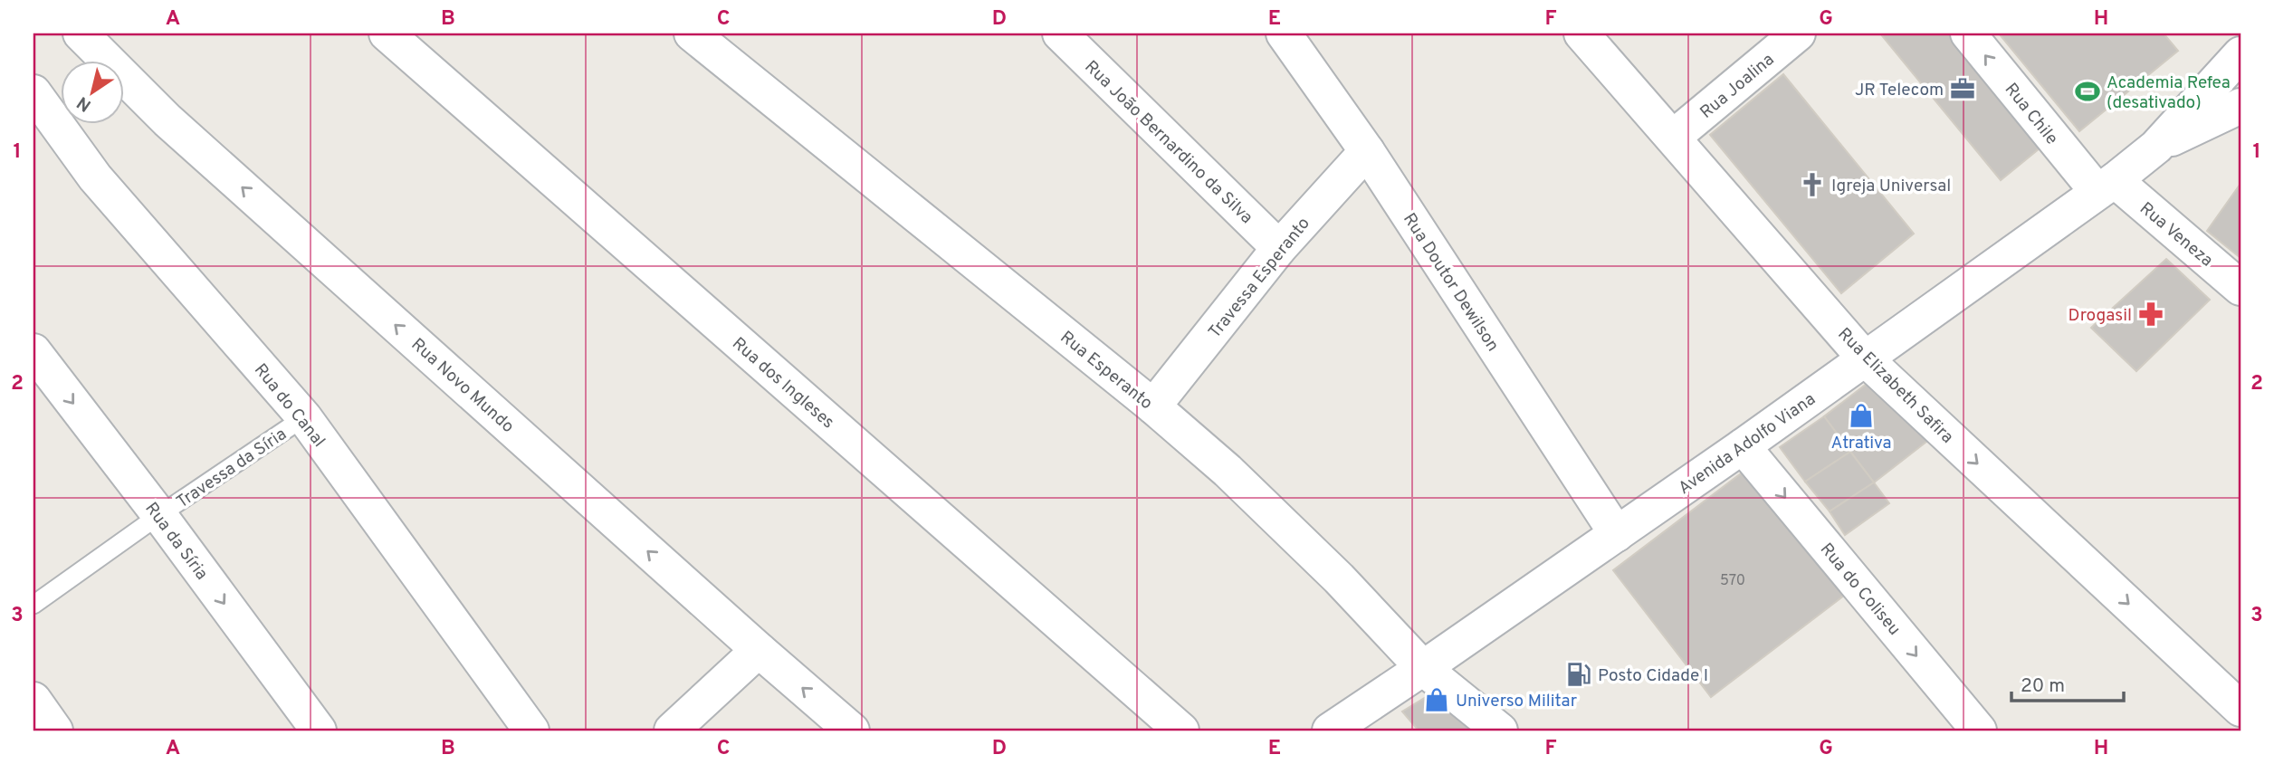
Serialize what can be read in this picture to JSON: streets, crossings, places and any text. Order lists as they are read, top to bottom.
{
  "streets": {
    "street": [
      "Rua Joalina",
      "Rua Chile",
      "Rua João Bernardino da Silva",
      "Rua Veneza",
      "Travessa Esperanto",
      "Rua Doutor Dewilson",
      "Rua Esperanto",
      "Rua dos Ingleses",
      "Rua Novo Mundo",
      "Rua Elizabeth Safira",
      "Rua do Canal",
      "Avenida Adolfo Viana",
      "Rua da Síria",
      "Rua do Coliseu"
    ],
    "lane": ["Travessa da Síria"]
  },
  "crossings": [
    ["Rua Joalina", "Rua Elizabeth Safira"],
    ["Rua Chile", "Rua Veneza"],
    ["Rua Chile", "Avenida Adolfo Viana"],
    ["Rua João Bernardino da Silva", "Travessa Esperanto"],
    ["Rua Veneza", "Avenida Adolfo Viana"],
    ["Travessa Esperanto", "Rua Doutor Dewilson"],
    ["Travessa Esperanto", "Rua Esperanto"],
    ["Rua Doutor Dewilson", "Avenida Adolfo Viana"],
    ["Rua Esperanto", "Avenida Adolfo Viana"],
    ["Rua Elizabeth Safira", "Avenida Adolfo Viana"],
    ["Rua do Canal", "Travessa da Síria"],
    ["Avenida Adolfo Viana", "Rua do Coliseu"],
    ["Travessa da Síria", "Rua da Síria"]
  ],
  "one_way": [
    "Rua Chile",
    "Rua Novo Mundo",
    "Rua Elizabeth Safira",
    "Rua da Síria",
    "Rua do Coliseu"
  ],
  "places": {
    "office": ["JR Telecom"],
    "sports": ["Academia Refea (desativado)"],
    "church": ["Igreja Universal"],
    "pharmacy": ["Drogasil"],
    "shop": ["Atrativa", "Universo Militar"],
    "fuel station": ["Posto Cidade I"]
  },
  "house_numbers": ["570"],
  "scale_bar": "20 m",
  "north": "bottom left",
  "grid": {
    "columns": [
      "A",
      "B",
      "C",
      "D",
      "E",
      "F",
      "G",
      "H"
    ],
    "rows": ["1", "2", "3"]
  }
}
